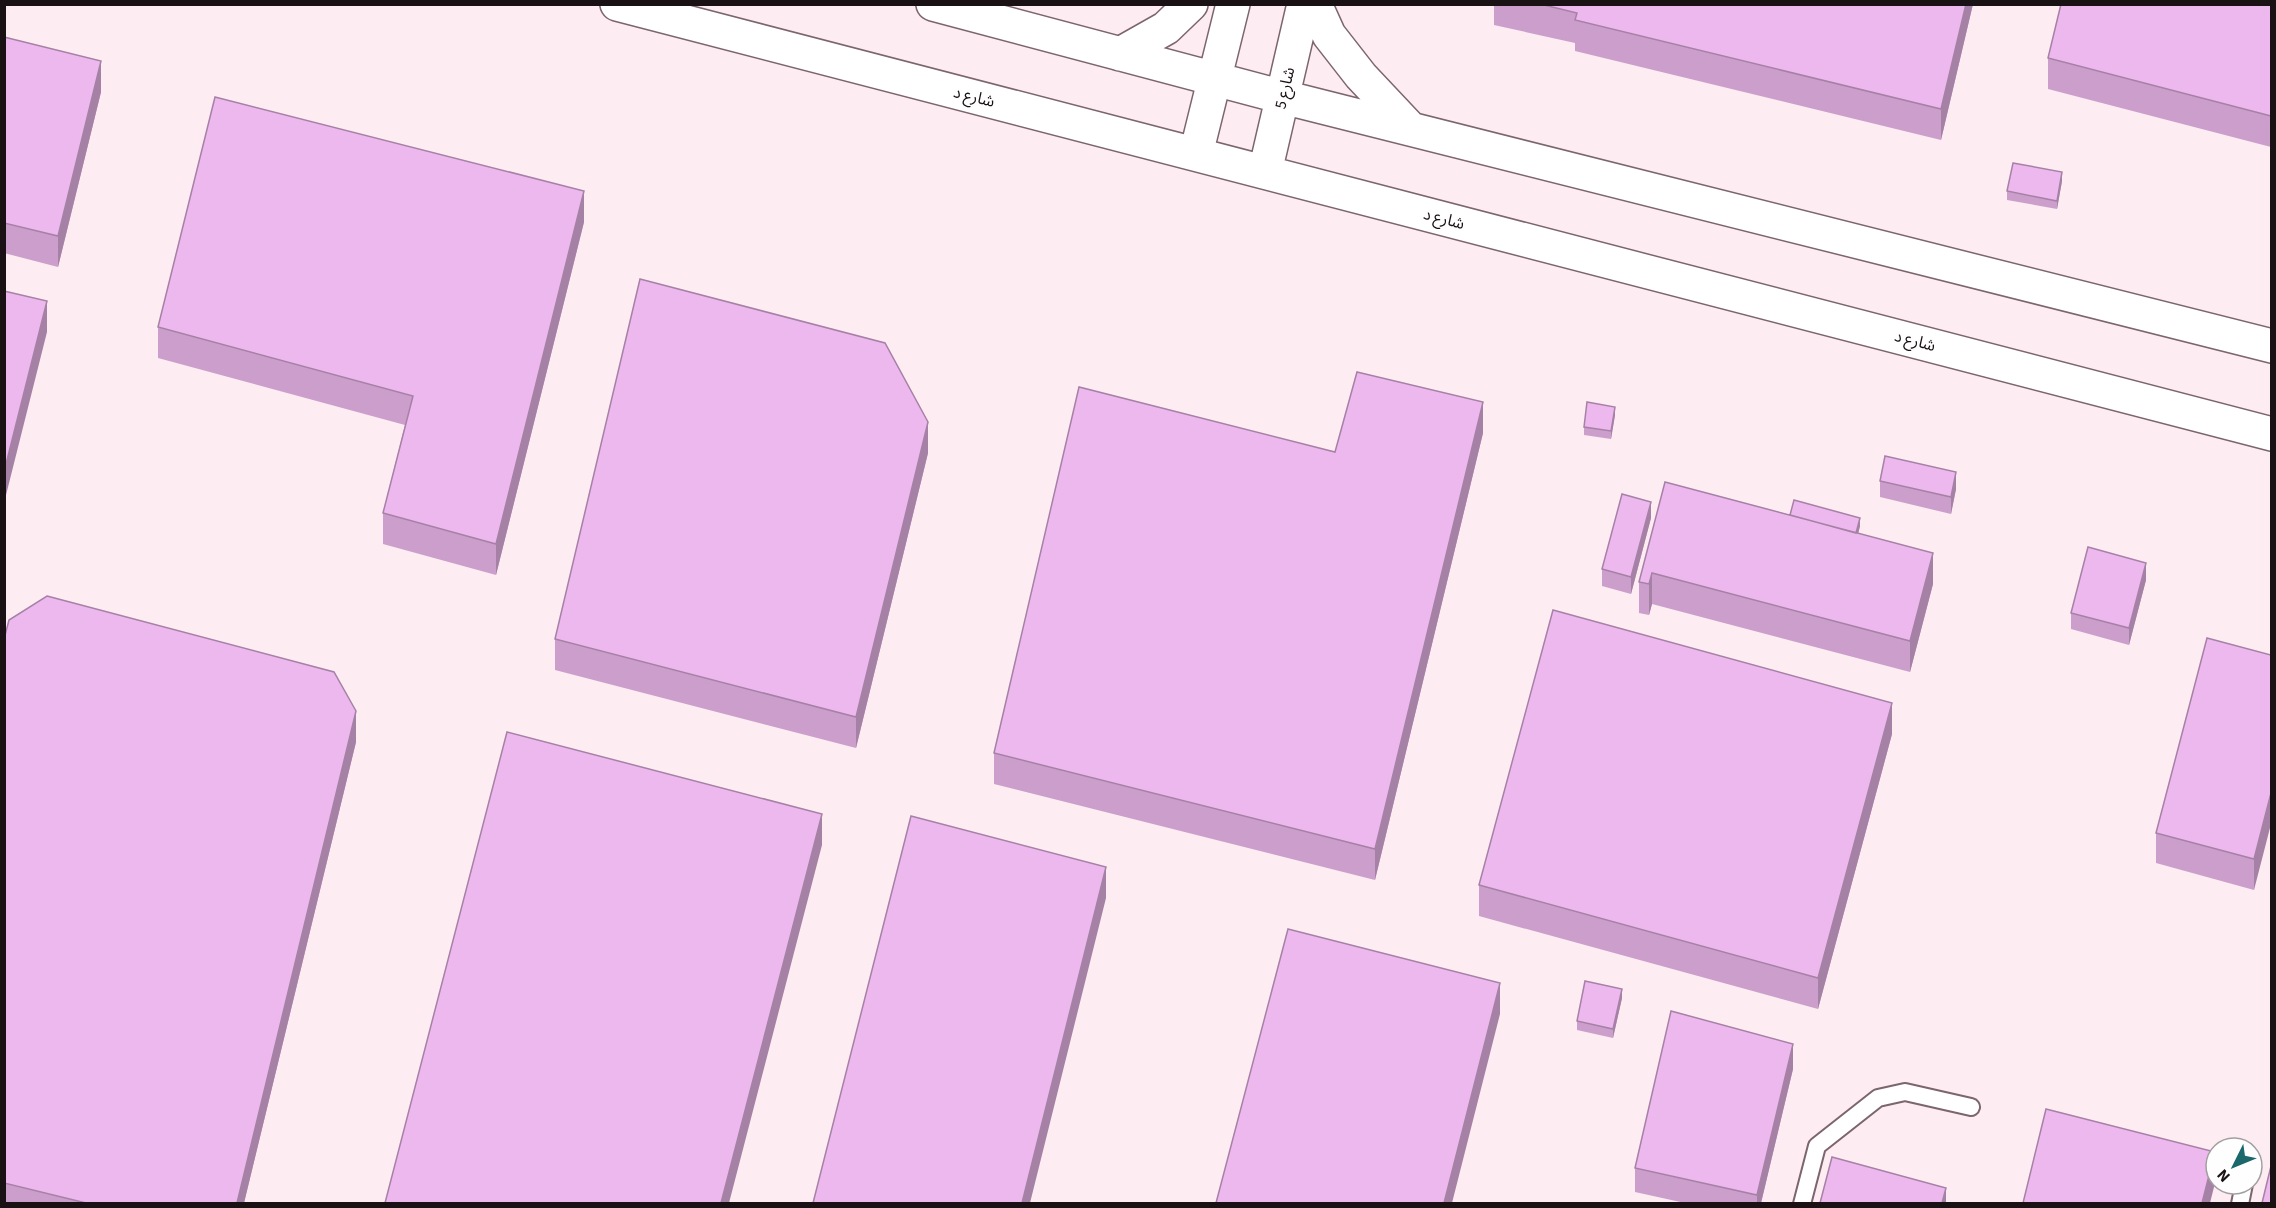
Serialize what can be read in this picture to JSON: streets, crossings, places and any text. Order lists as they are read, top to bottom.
{
  "streets": {
    "street": ["شارع 5", "شارع د"]
  },
  "crossings": [
    ["شارع 5", "شارع د"]
  ],
  "north": "bottom left"
}
